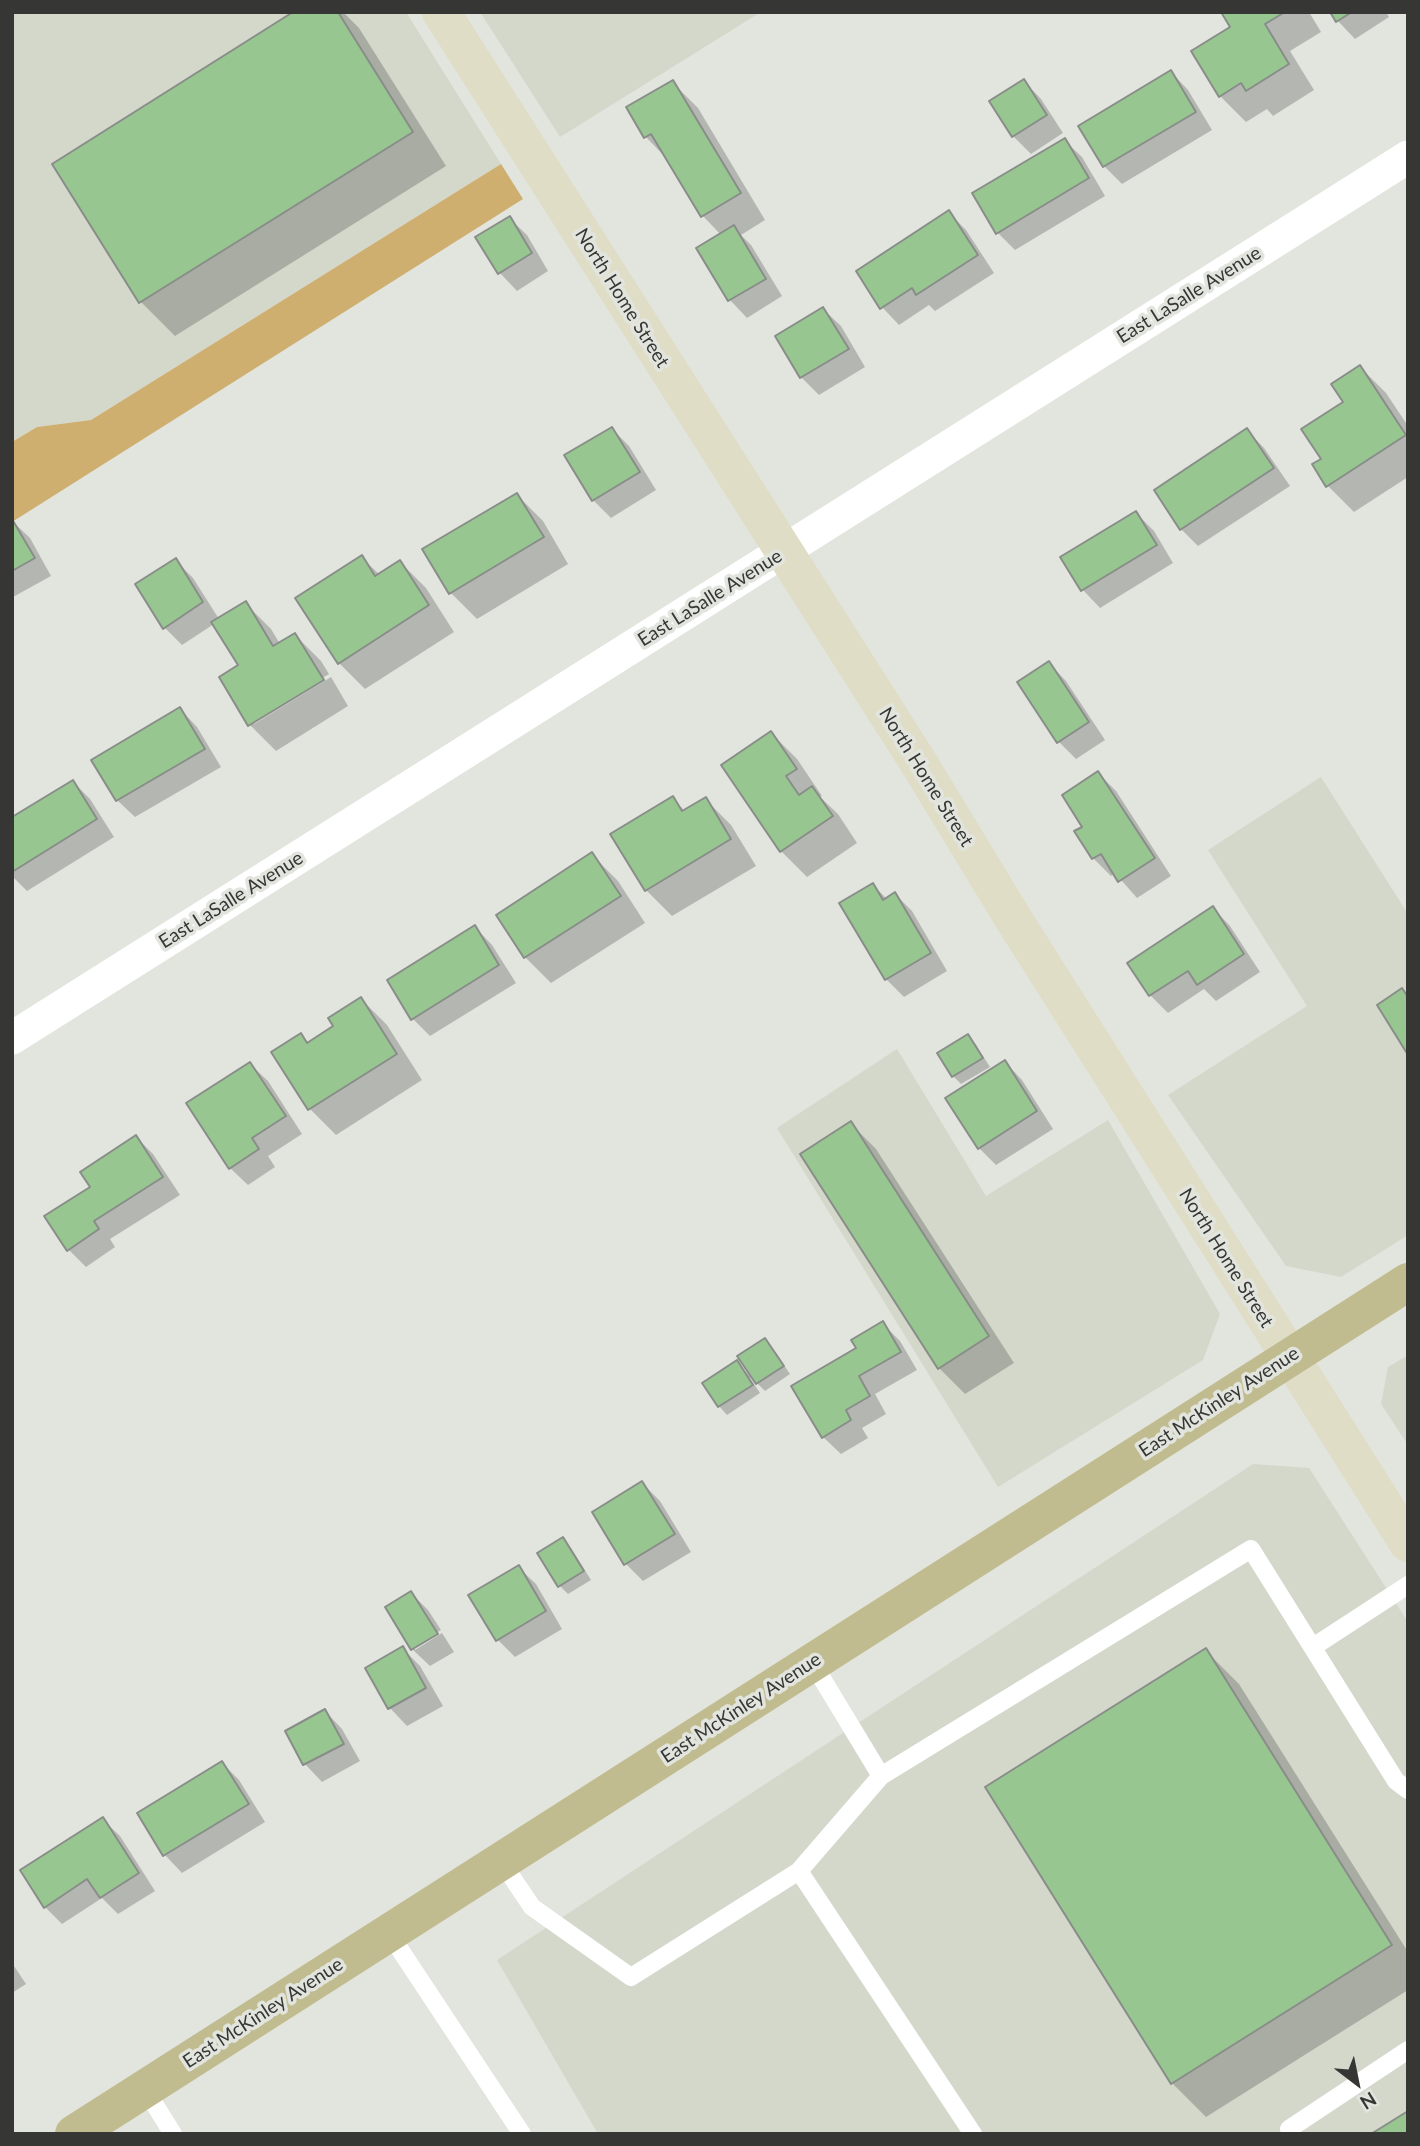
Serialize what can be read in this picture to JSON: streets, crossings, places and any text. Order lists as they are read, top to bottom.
{
  "streets": {
    "main road": ["East McKinley Avenue"],
    "street": ["East LaSalle Avenue", "North Home Street"]
  },
  "crossings": [
    ["East LaSalle Avenue", "North Home Street"],
    ["North Home Street", "East McKinley Avenue"]
  ],
  "north": "bottom right"
}
